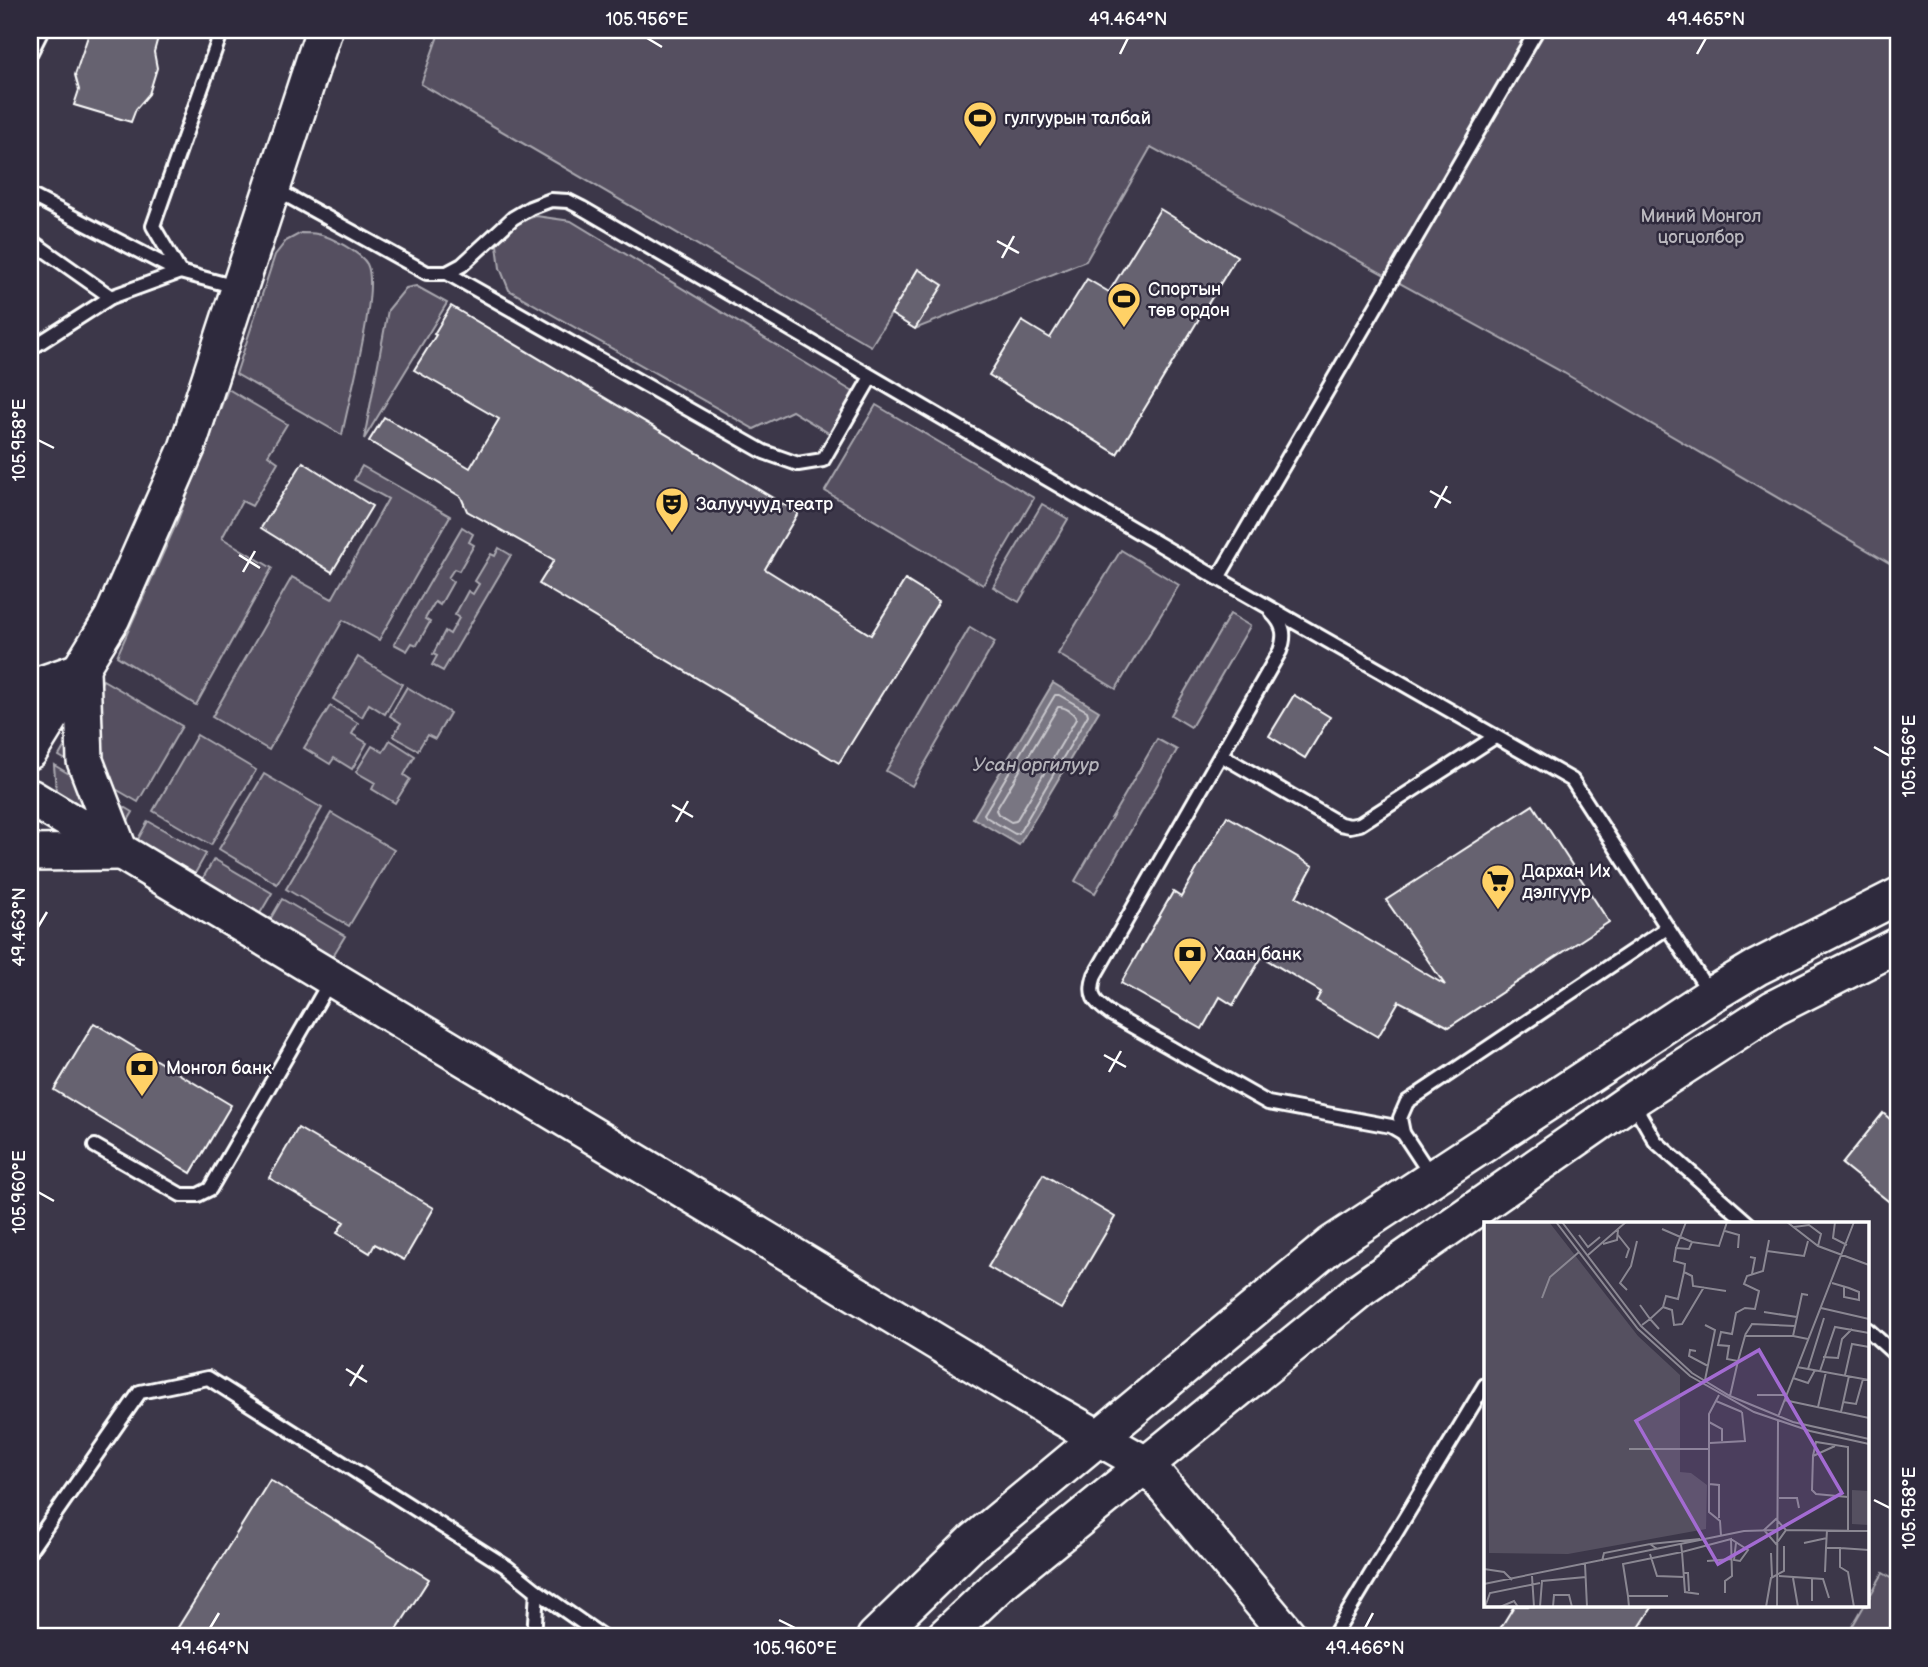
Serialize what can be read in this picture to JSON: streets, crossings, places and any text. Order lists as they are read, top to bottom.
{
  "water": ["Усан оргилуур"],
  "parks": ["Миний Монгол цогцолбор"],
  "places": {
    "sports": ["гулгуурын талбай", "Спортын төв ордон"],
    "theatre": ["Залуучууд театр"],
    "supermarket": ["Дархан Их дэлгүүр"],
    "bank": ["Хаан банк", "Монгол банк"]
  },
  "coordinates": [
    "105.956°E",
    "49.464°N",
    "49.465°N",
    "105.958°E",
    "49.463°N",
    "105.960°E",
    "49.466°N"
  ]
}
